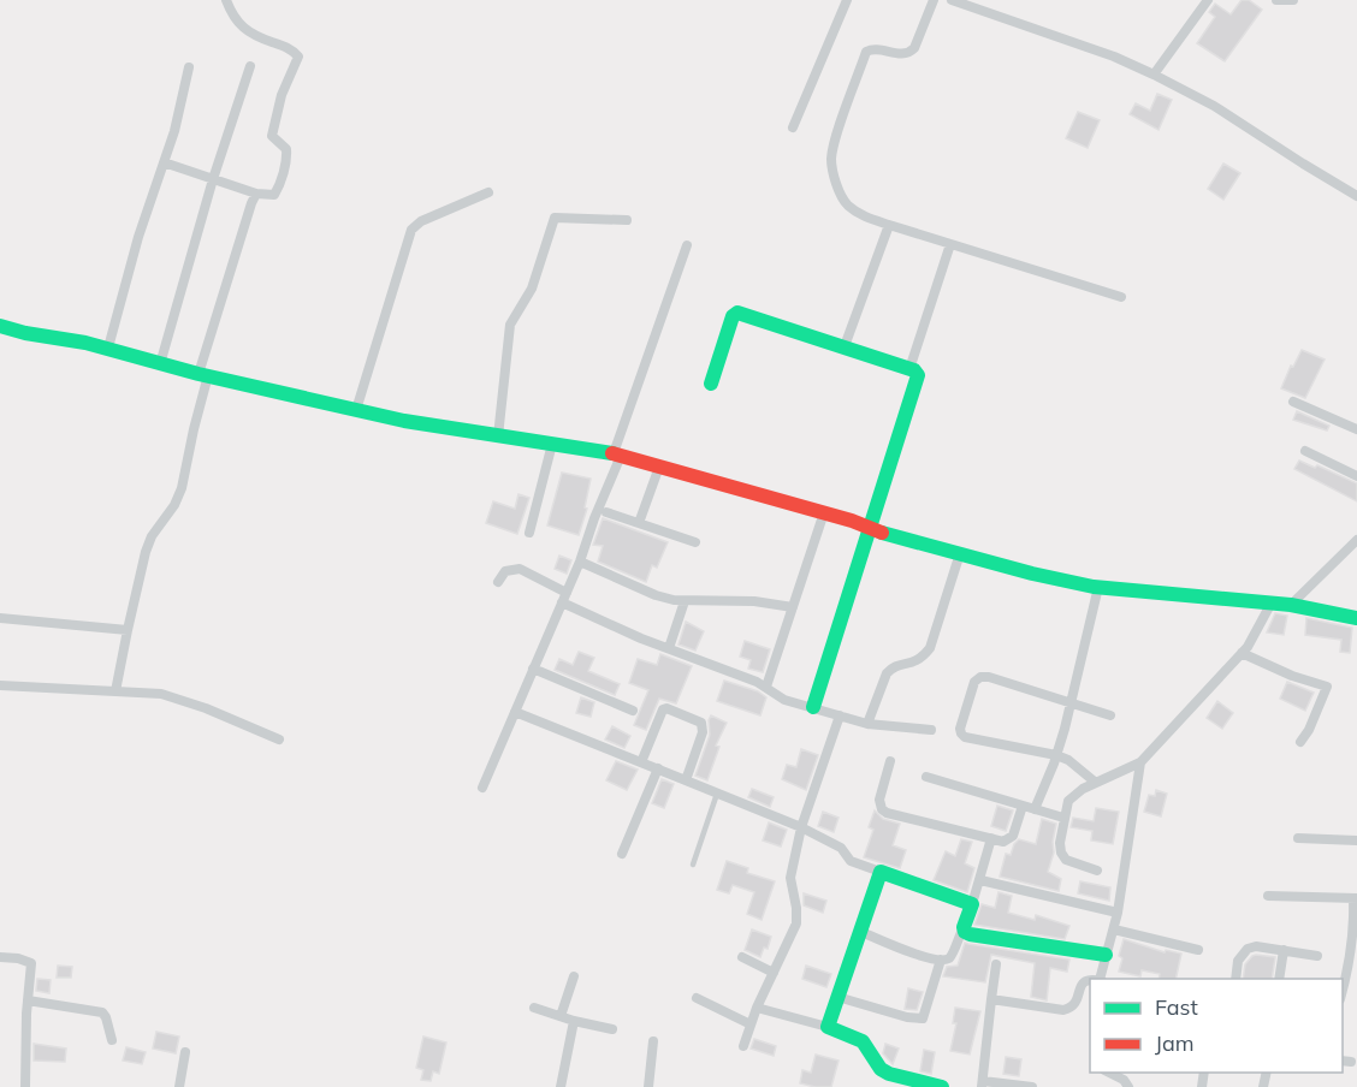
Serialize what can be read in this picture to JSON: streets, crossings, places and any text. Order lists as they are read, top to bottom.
{
  "legend": ["Fast", "Jam"]
}
